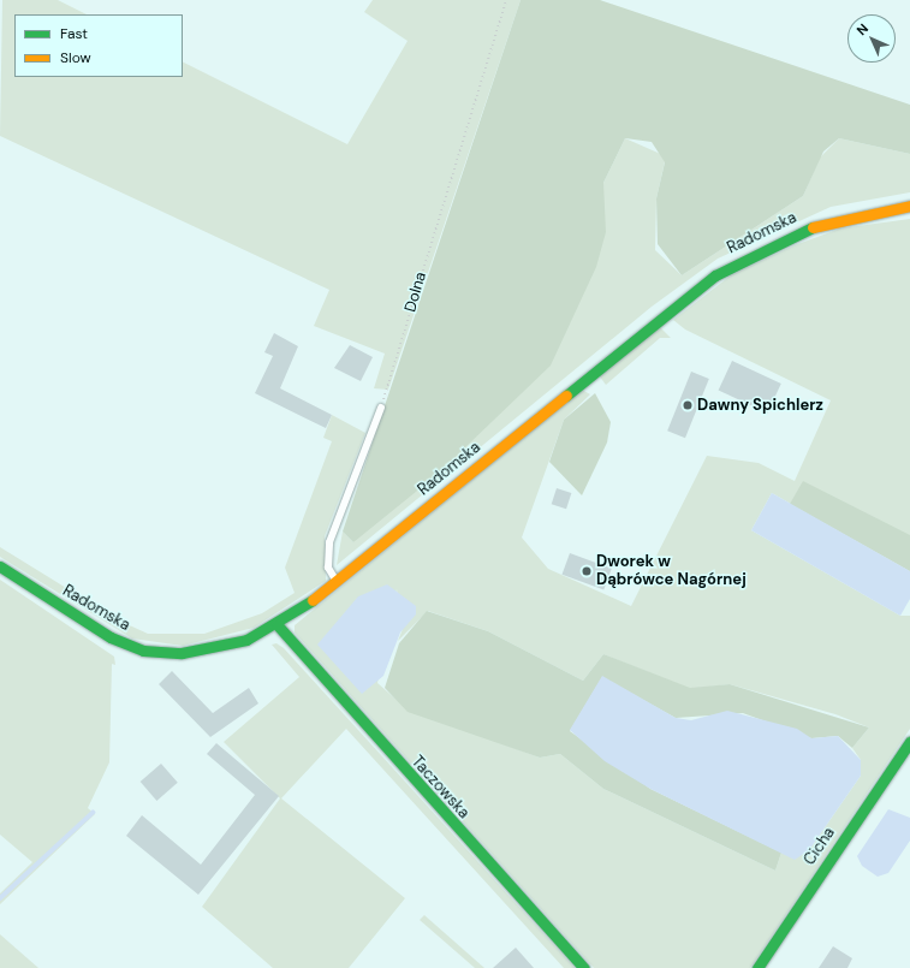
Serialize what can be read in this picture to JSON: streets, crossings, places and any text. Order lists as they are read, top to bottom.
{
  "streets": {
    "street": ["Radomska", "Taczowska", "Cicha"],
    "path": ["Dolna"]
  },
  "crossings": [
    ["Radomska", "Taczowska"]
  ],
  "places": ["Dawny Spichlerz", "Dworek w Dąbrówce Nagórnej"],
  "legend": ["Fast", "Slow"],
  "north": "top left"
}
